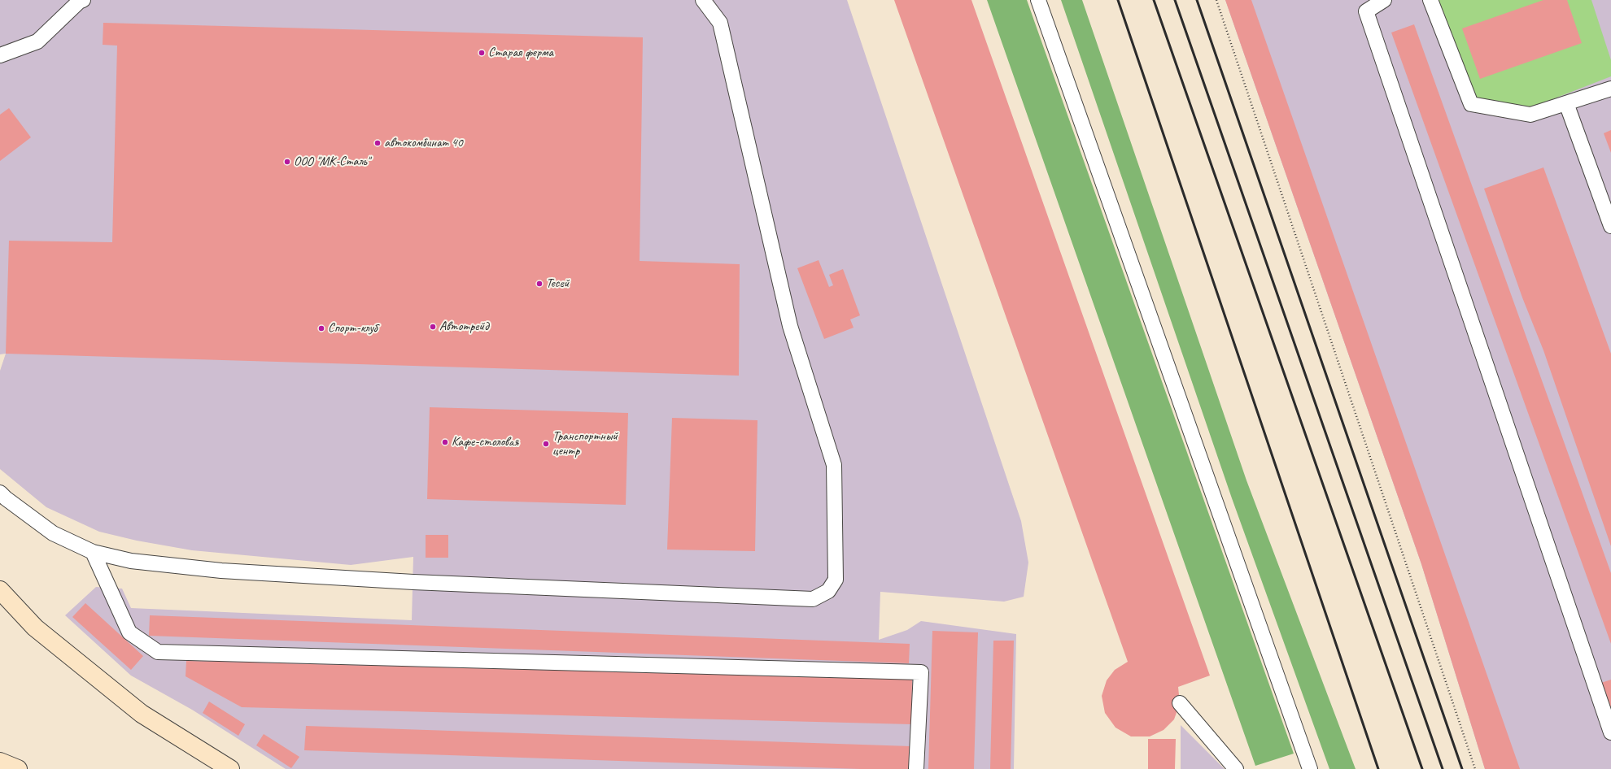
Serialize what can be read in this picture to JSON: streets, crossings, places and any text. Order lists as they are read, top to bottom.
{
  "places": [
    "Старая ферма",
    "автокомбинат 40",
    "ООО \"МК-Сталь\"",
    "Тесей",
    "Автотрейд",
    "Спорт-клуб",
    "Кафе-столовая",
    "Транспортный центр"
  ]
}
